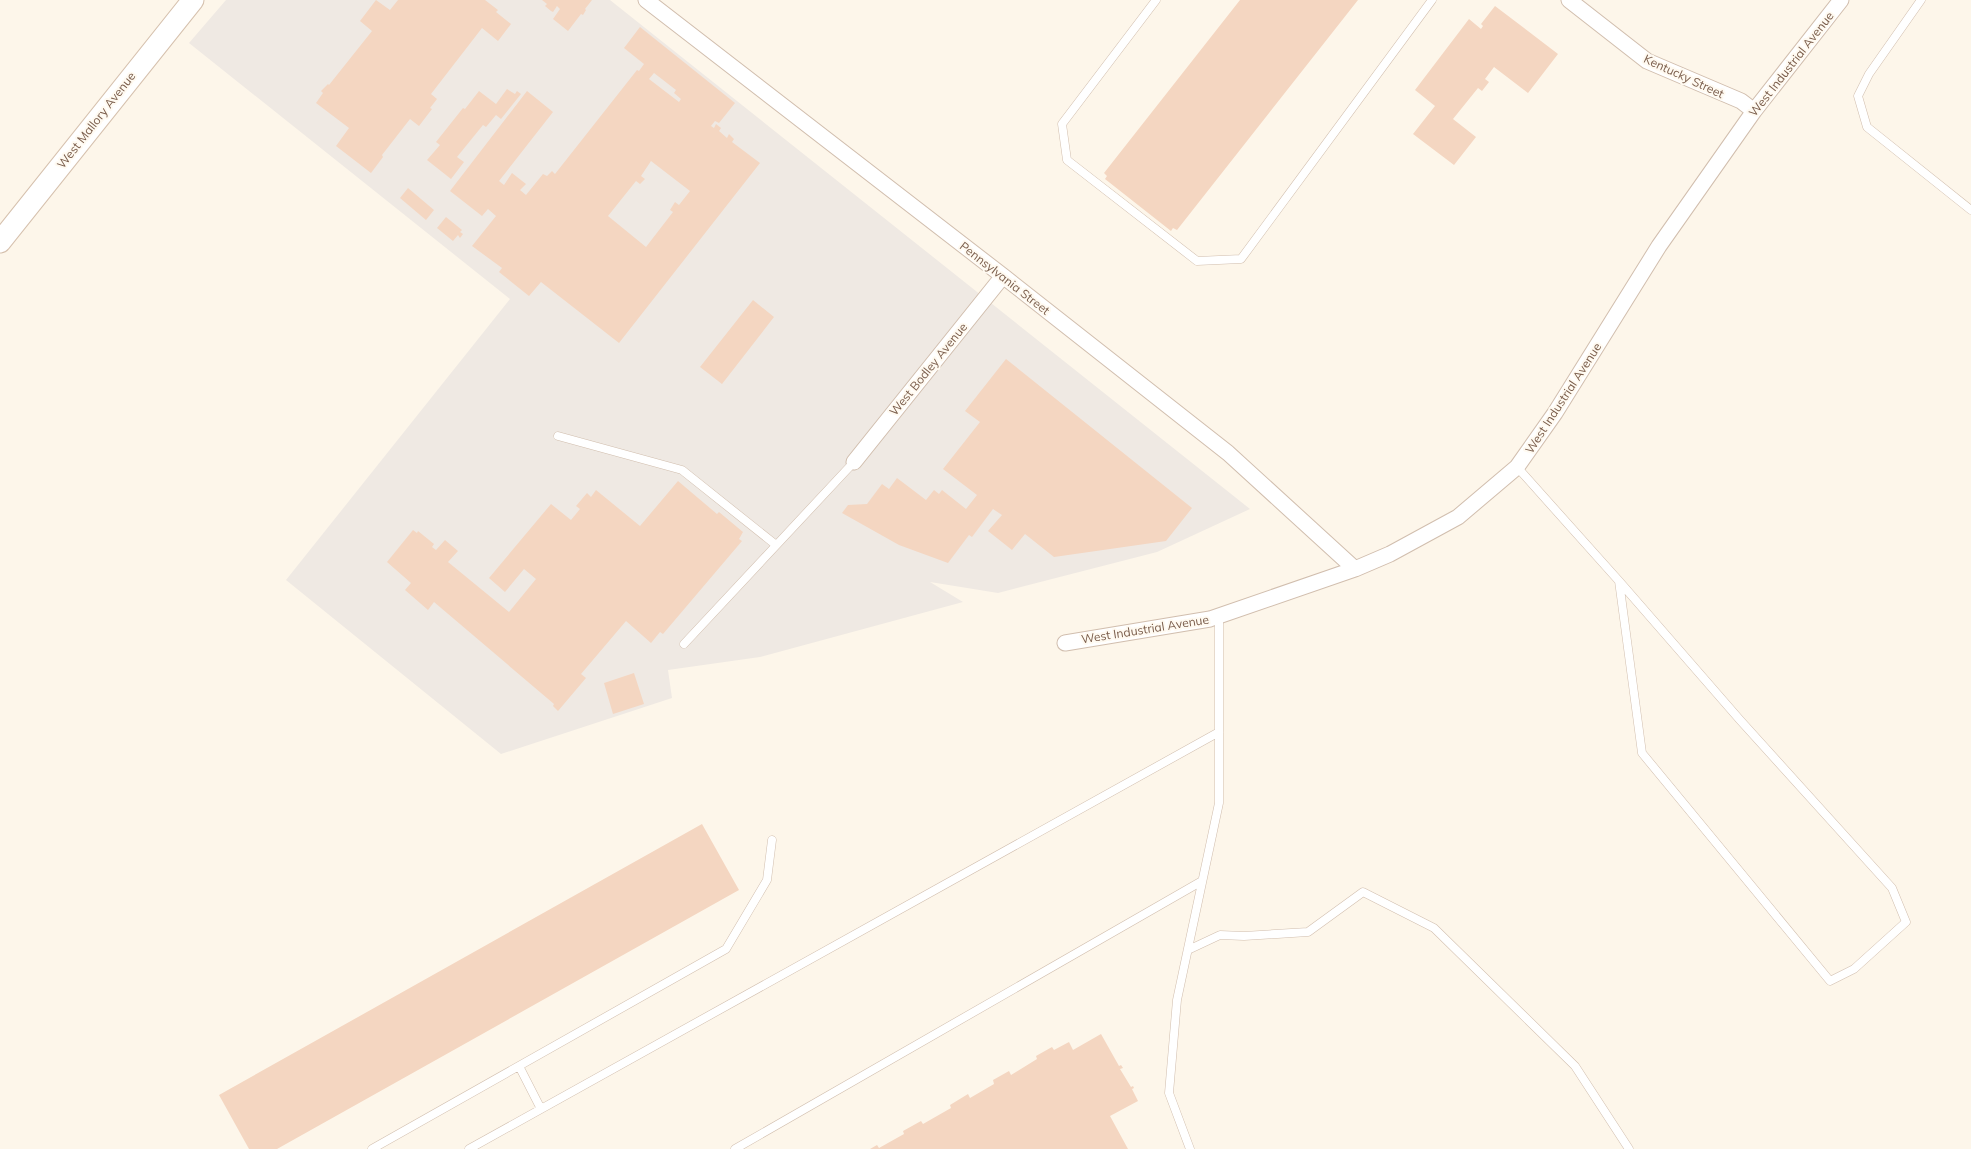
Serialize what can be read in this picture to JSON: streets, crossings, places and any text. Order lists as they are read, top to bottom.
{
  "streets": {
    "main road": ["West Mallory Avenue"],
    "street": [
      "West Industrial Avenue",
      "Kentucky Street",
      "Pennsylvania Street",
      "West Bodley Avenue"
    ]
  },
  "crossings": [
    ["West Industrial Avenue", "Kentucky Street"],
    ["West Industrial Avenue", "Pennsylvania Street"],
    ["Pennsylvania Street", "West Bodley Avenue"]
  ]
}
